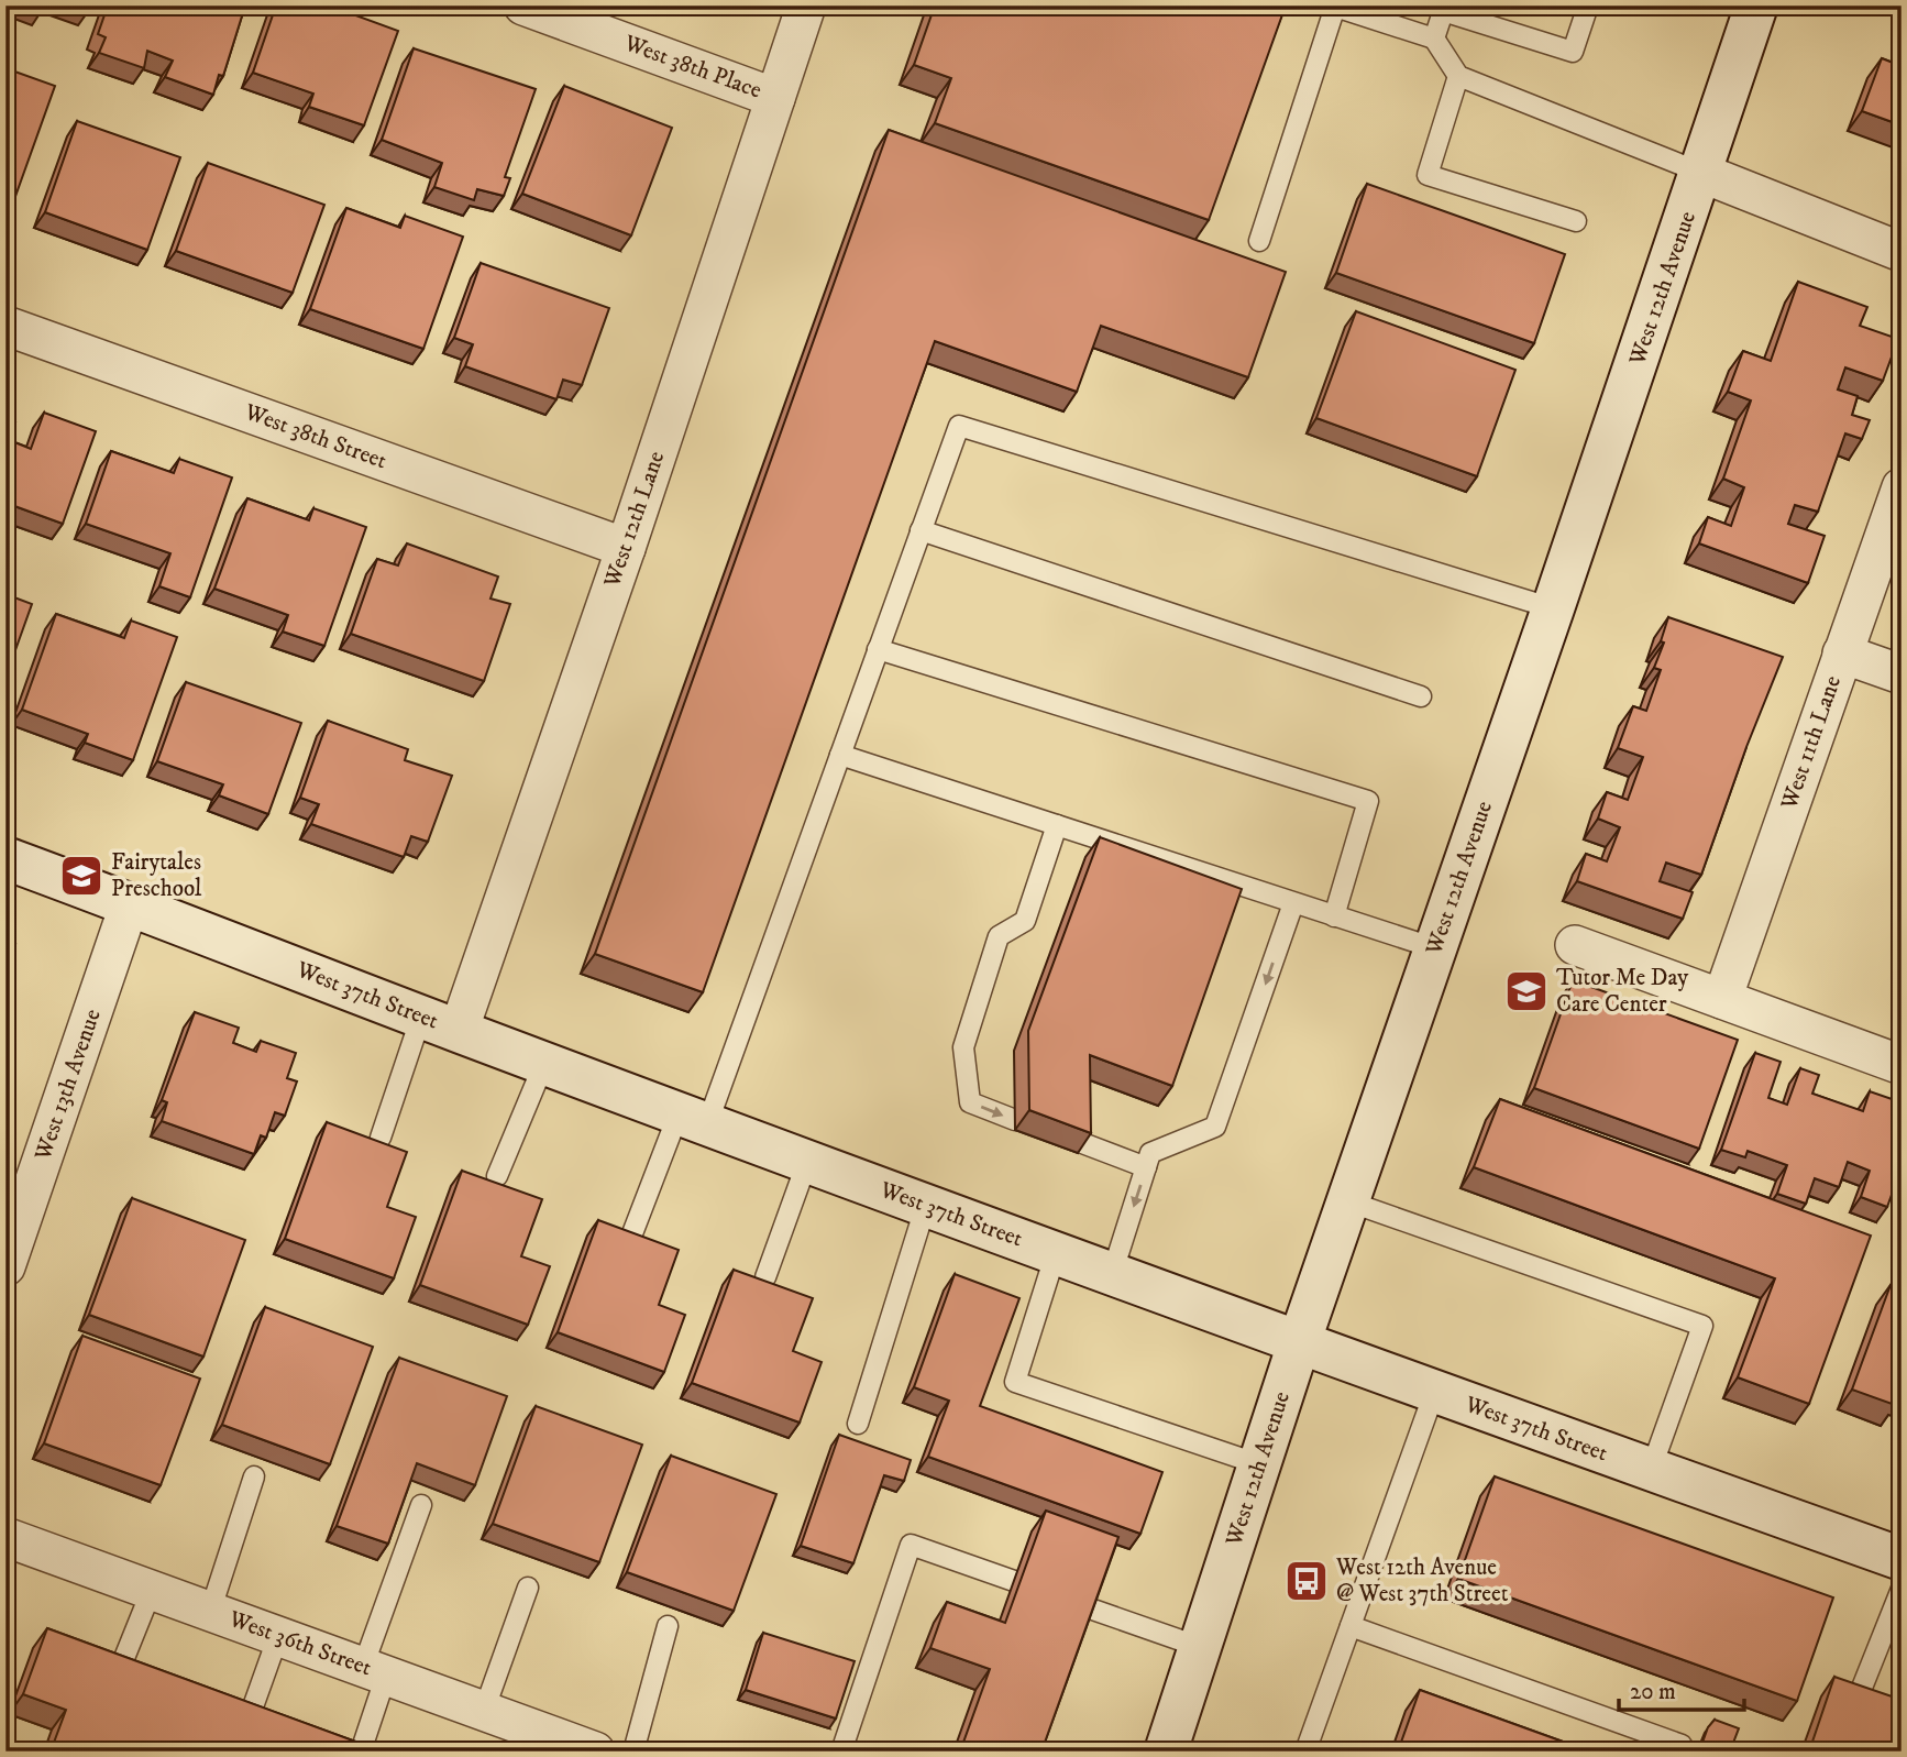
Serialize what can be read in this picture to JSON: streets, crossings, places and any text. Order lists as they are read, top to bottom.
{
  "streets": {
    "street": [
      "West 38th Place",
      "West 12th Avenue",
      "West 38th Street",
      "West 12th Lane",
      "West 11th Lane",
      "West 37th Street",
      "West 13th Avenue",
      "West 36th Street"
    ]
  },
  "crossings": [
    ["West 38th Place", "West 12th Lane"],
    ["West 12th Avenue", "West 37th Street"],
    ["West 38th Street", "West 12th Lane"],
    ["West 12th Lane", "West 37th Street"],
    ["West 37th Street", "West 13th Avenue"]
  ],
  "places": {
    "school or university": ["Fairytales Preschool", "Tutor Me Day Care Center"],
    "bus stop": ["West 12th Avenue @ West 37th Street"]
  },
  "scale_bar": "20 m"
}
